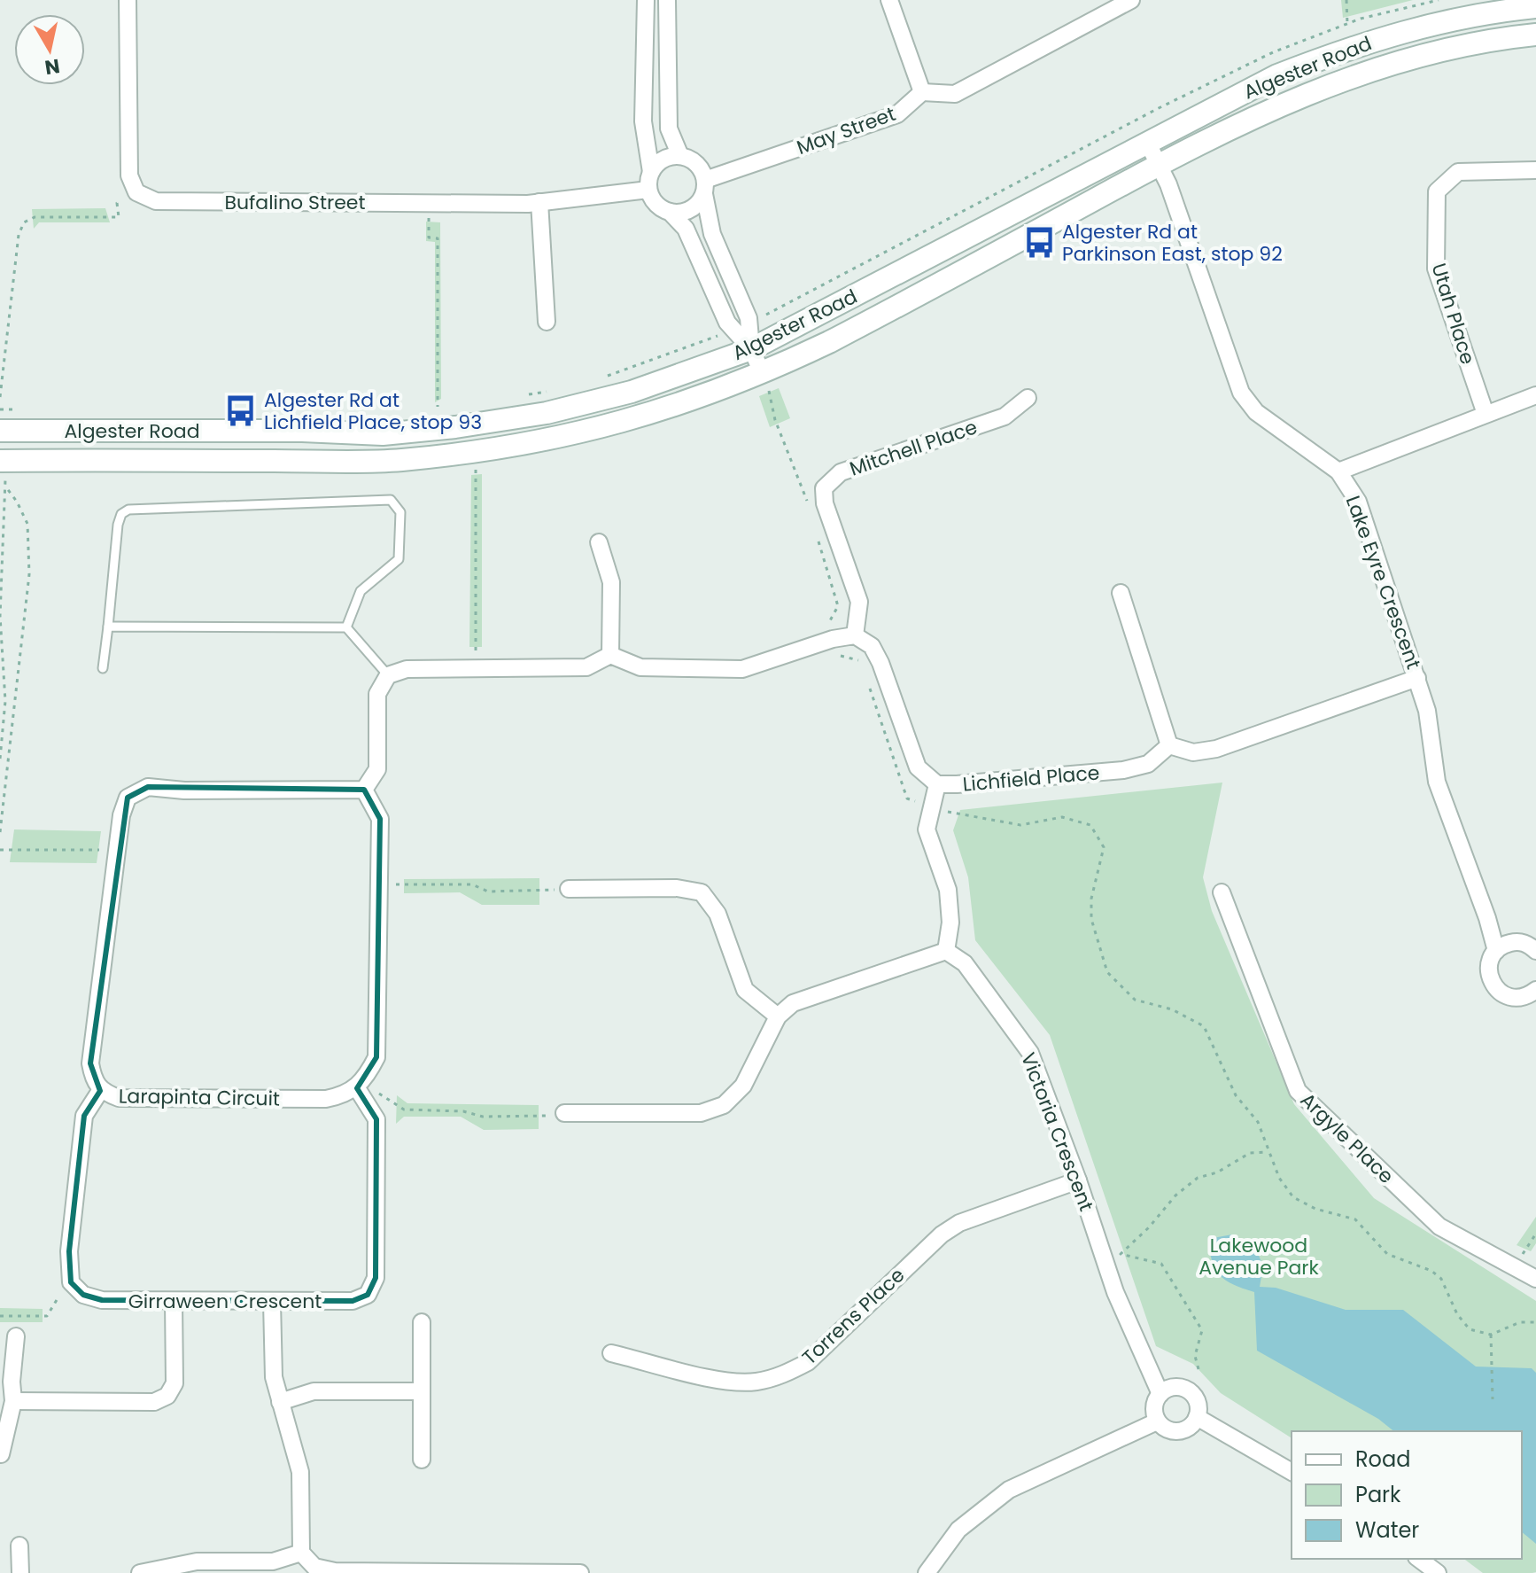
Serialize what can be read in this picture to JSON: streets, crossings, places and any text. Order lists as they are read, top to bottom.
{
  "streets": {
    "main road": ["Algester Road"],
    "street": [
      "May Street",
      "Bufalino Street",
      "Utah Place",
      "Mitchell Place",
      "Lake Eyre Crescent",
      "Lichfield Place",
      "Larapinta Circuit",
      "Victoria Crescent",
      "Argyle Place",
      "Girraween Crescent",
      "Torrens Place"
    ]
  },
  "crossings": [
    ["Algester Road", "Lake Eyre Crescent"],
    ["May Street", "Bufalino Street"],
    ["Mitchell Place", "Lichfield Place"],
    ["Larapinta Circuit", "Girraween Crescent"],
    ["Victoria Crescent", "Torrens Place"]
  ],
  "parks": ["Lakewood Avenue Park"],
  "places": {
    "bus stop": ["Algester Rd at Parkinson East, stop 92", "Algester Rd at Lichfield Place, stop 93"]
  },
  "legend": ["Road", "Park", "Water"],
  "north": "bottom"
}
